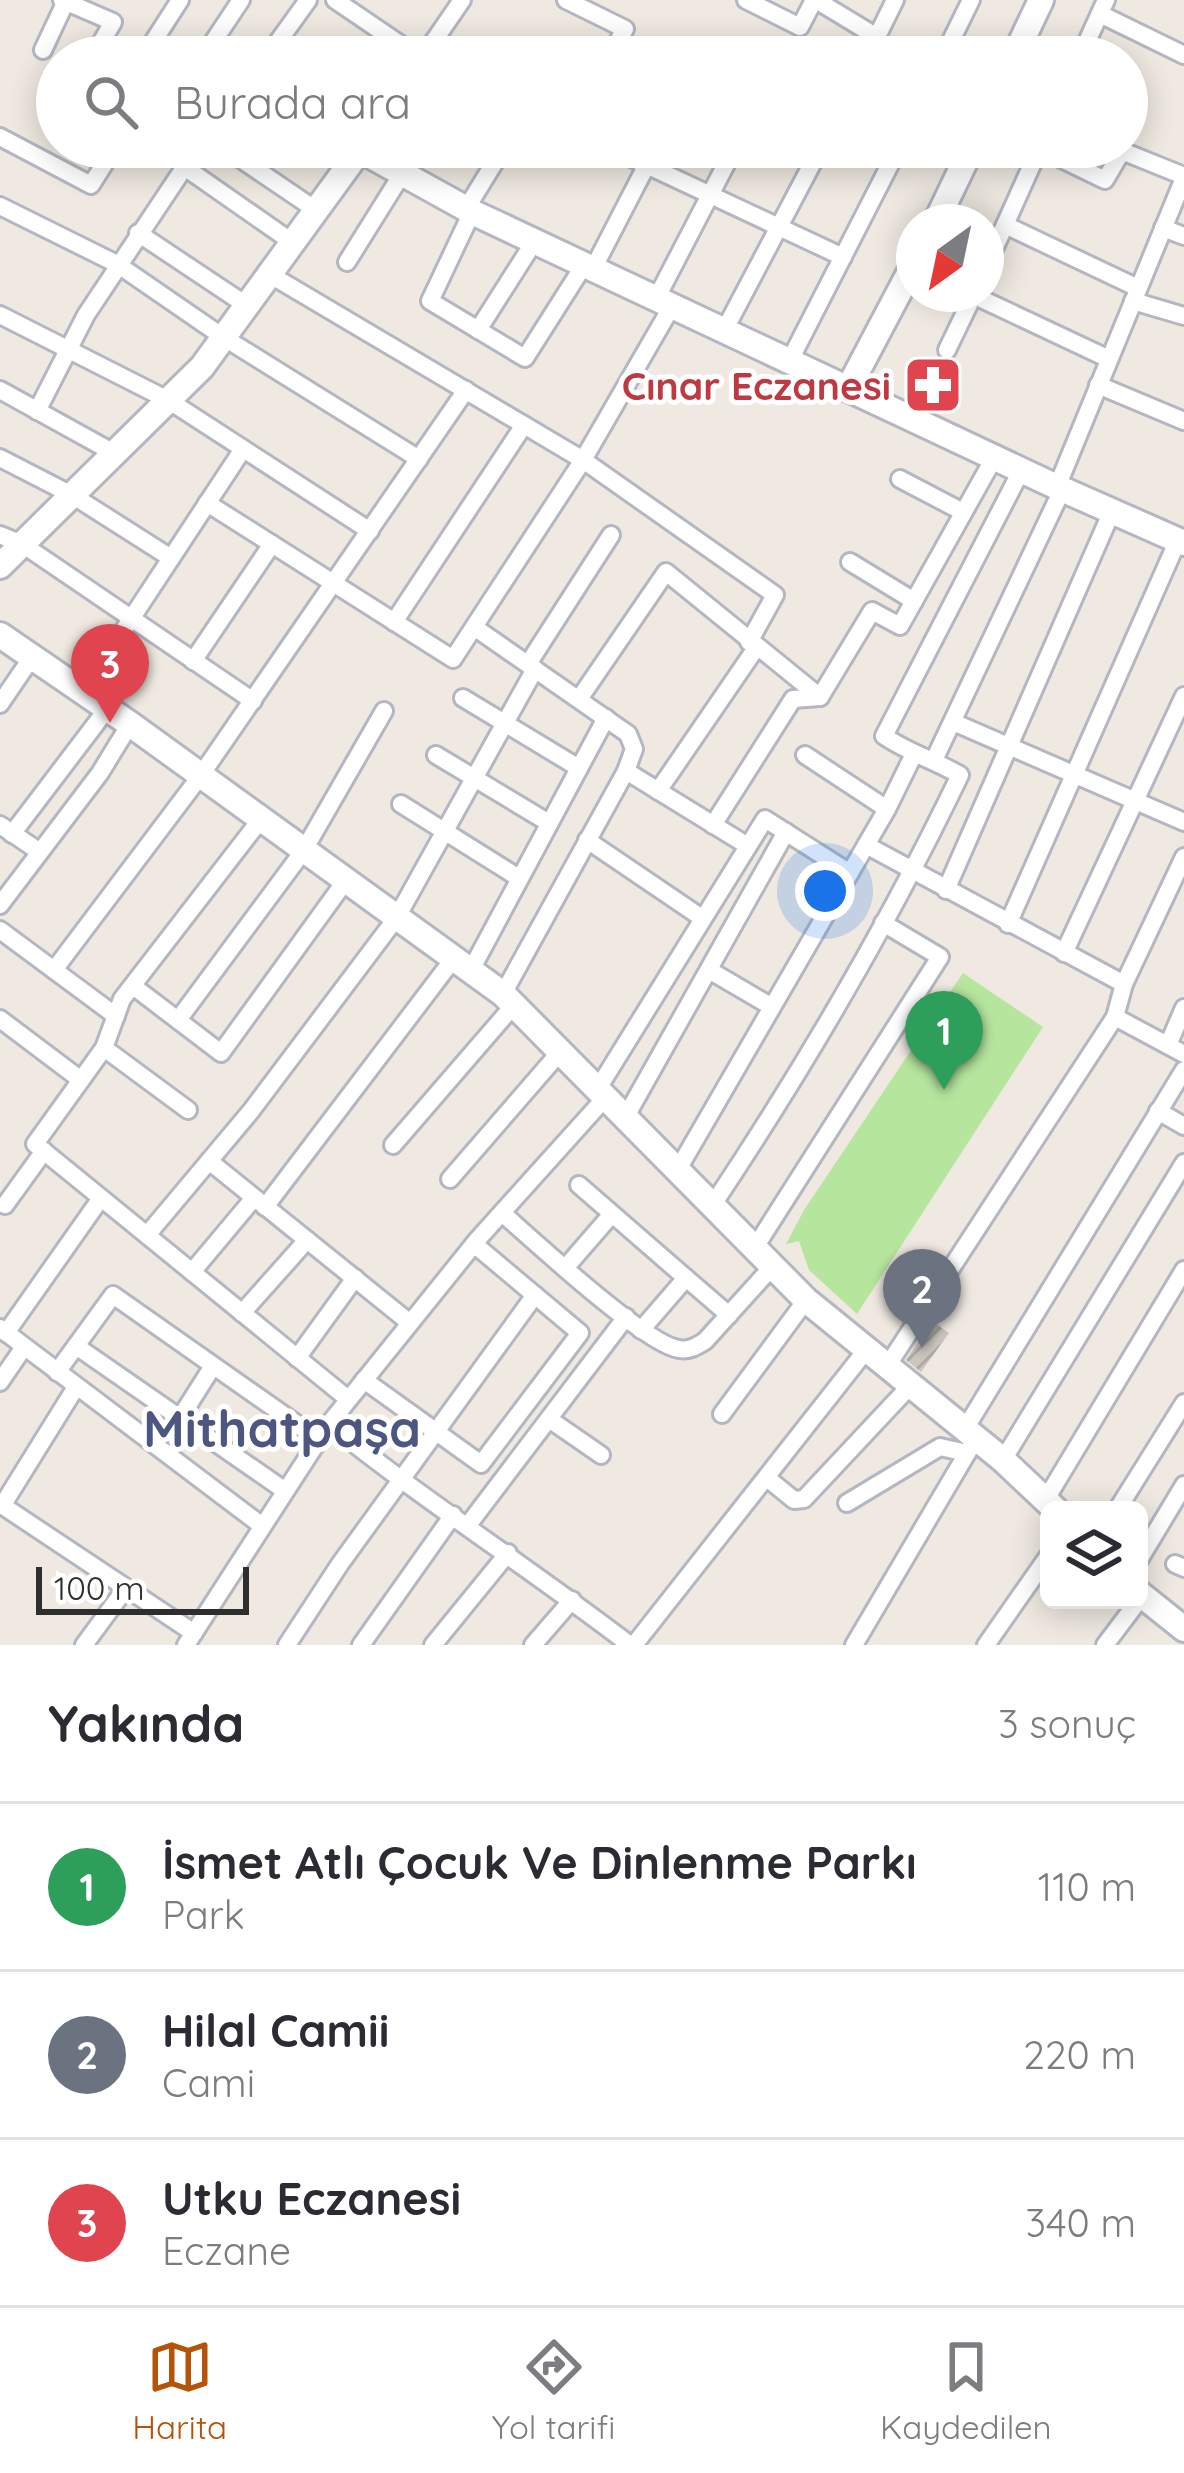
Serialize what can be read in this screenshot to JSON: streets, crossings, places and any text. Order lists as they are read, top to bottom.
{
  "districts": ["Mithatpaşa"],
  "places": {
    "pharmacy": ["Cınar Eczanesi"]
  },
  "scale_bar": "100 m",
  "north": "bottom left",
  "page": {
    "search": "Burada ara",
    "pins": ["3", "1", "2"],
    "scale": "100 m",
    "heading": ["Yakında", "3 sonuç"],
    "list": [
      {
        "mark": "1",
        "name": "İsmet Atlı Çocuk Ve Dinlenme Parkı",
        "note": "Park",
        "value": "110 m"
      },
      {
        "mark": "2",
        "name": "Hilal Camii",
        "note": "Cami",
        "value": "220 m"
      },
      {
        "mark": "3",
        "name": "Utku Eczanesi",
        "note": "Eczane",
        "value": "340 m"
      }
    ],
    "nav": ["Harita", "Yol tarifi", "Kaydedilen"]
  }
}
